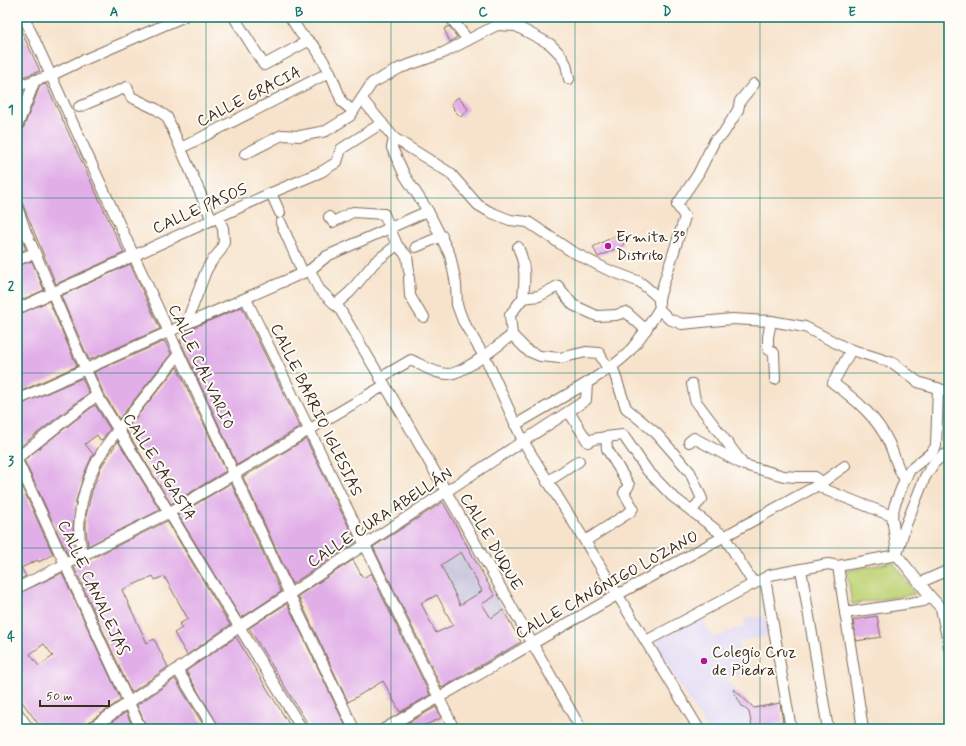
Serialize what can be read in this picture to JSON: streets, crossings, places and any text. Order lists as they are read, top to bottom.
{
  "streets": {
    "street": [
      "CALLE GRACIA",
      "CALLE PASOS",
      "CALLE CALVARIO",
      "CALLE BARRIO IGLESIAS",
      "CALLE SAGASTA",
      "CALLE CURA ABELLÁN",
      "CALLE DUQUE",
      "CALLE CANÓNIGO LOZANO",
      "CALLE CANALEJAS"
    ]
  },
  "crossings": [
    ["CALLE PASOS", "CALLE CALVARIO"],
    ["CALLE PASOS", "CALLE SAGASTA"],
    ["CALLE PASOS", "CALLE DUQUE"],
    ["CALLE CALVARIO", "CALLE CURA ABELLÁN"],
    ["CALLE BARRIO IGLESIAS", "CALLE CURA ABELLÁN"],
    ["CALLE BARRIO IGLESIAS", "CALLE CANÓNIGO LOZANO"],
    ["CALLE SAGASTA", "CALLE CURA ABELLÁN"],
    ["CALLE CURA ABELLÁN", "CALLE DUQUE"],
    ["CALLE CURA ABELLÁN", "CALLE CANALEJAS"],
    ["CALLE DUQUE", "CALLE CANÓNIGO LOZANO"]
  ],
  "places": ["Ermita 3º Distrito", "Colegio Cruz de Piedra"],
  "scale_bar": "50 m",
  "grid": {
    "columns": [
      "A",
      "B",
      "C",
      "D",
      "E"
    ],
    "rows": [
      "1",
      "2",
      "3",
      "4"
    ]
  }
}
